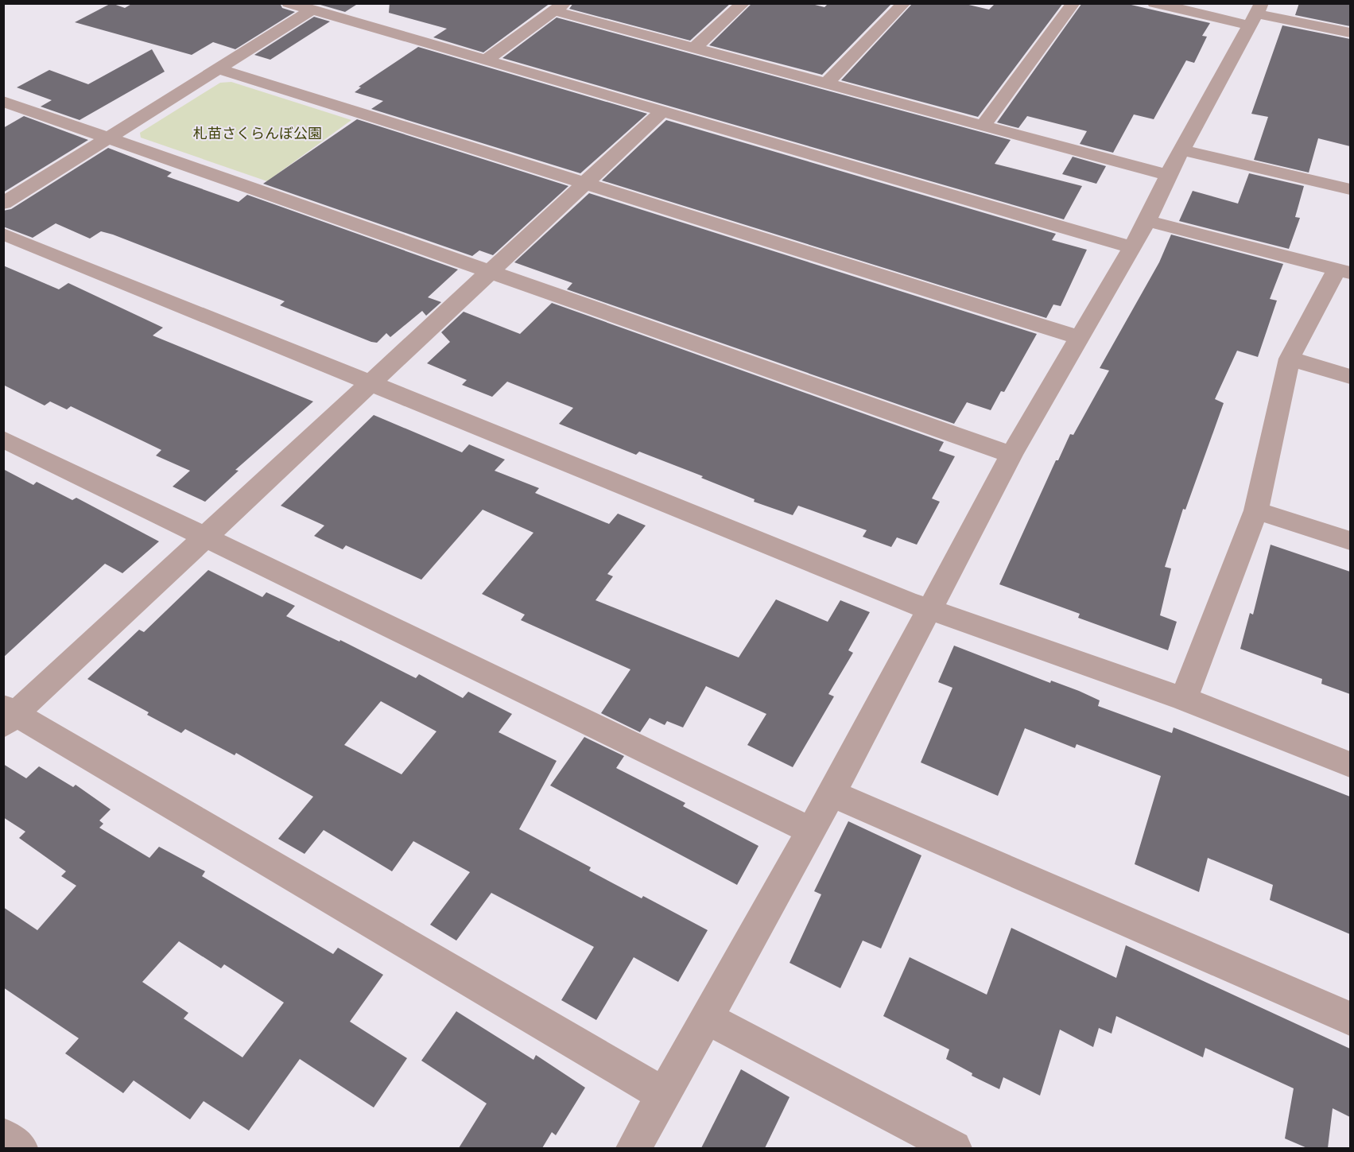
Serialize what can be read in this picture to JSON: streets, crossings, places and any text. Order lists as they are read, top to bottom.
{
  "parks": ["札苗さくらんぼ公園"]
}
